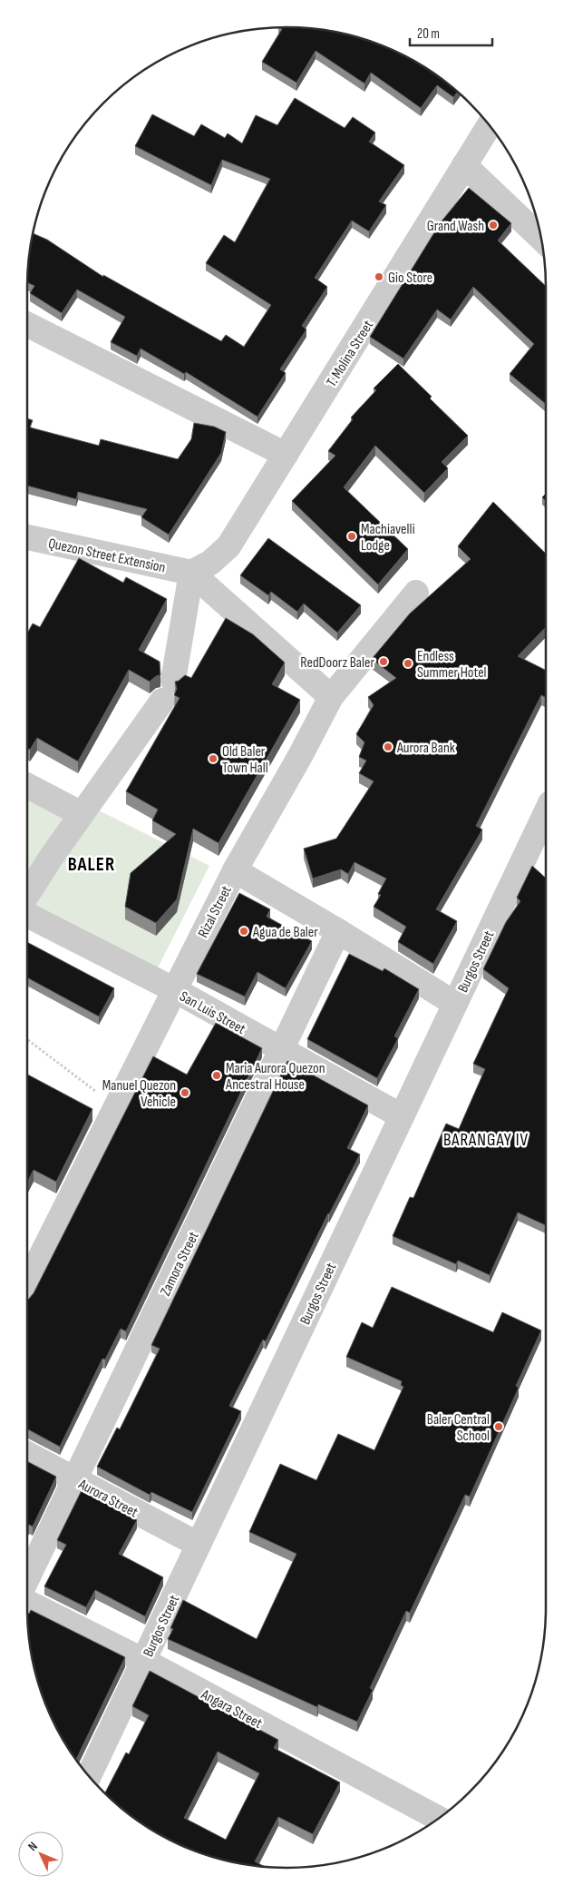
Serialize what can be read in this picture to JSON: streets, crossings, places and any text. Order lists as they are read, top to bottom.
{
  "streets": {
    "street": [
      "T. Molina Street",
      "Quezon Street Extension",
      "Rizal Street",
      "Burgos Street",
      "San Luis Street",
      "Zamora Street",
      "Aurora Street",
      "Angara Street"
    ]
  },
  "crossings": [
    ["T. Molina Street", "Quezon Street Extension"],
    ["Rizal Street", "San Luis Street"],
    ["Burgos Street", "San Luis Street"],
    ["Burgos Street", "Aurora Street"],
    ["Burgos Street", "Angara Street"],
    ["San Luis Street", "Zamora Street"],
    ["Zamora Street", "Aurora Street"]
  ],
  "districts": ["BALER", "BARANGAY IV"],
  "places": [
    "Grand Wash",
    "Gio Store",
    "Machiavelli Lodge",
    "RedDoorz Baler",
    "Endless Summer Hotel",
    "Aurora Bank",
    "Old Baler Town Hall",
    "Agua de Baler",
    "Maria Aurora Quezon Ancestral House",
    "Manuel Quezon Vehicle",
    "Baler Central School"
  ],
  "scale_bar": "20 m",
  "north": "top left"
}
